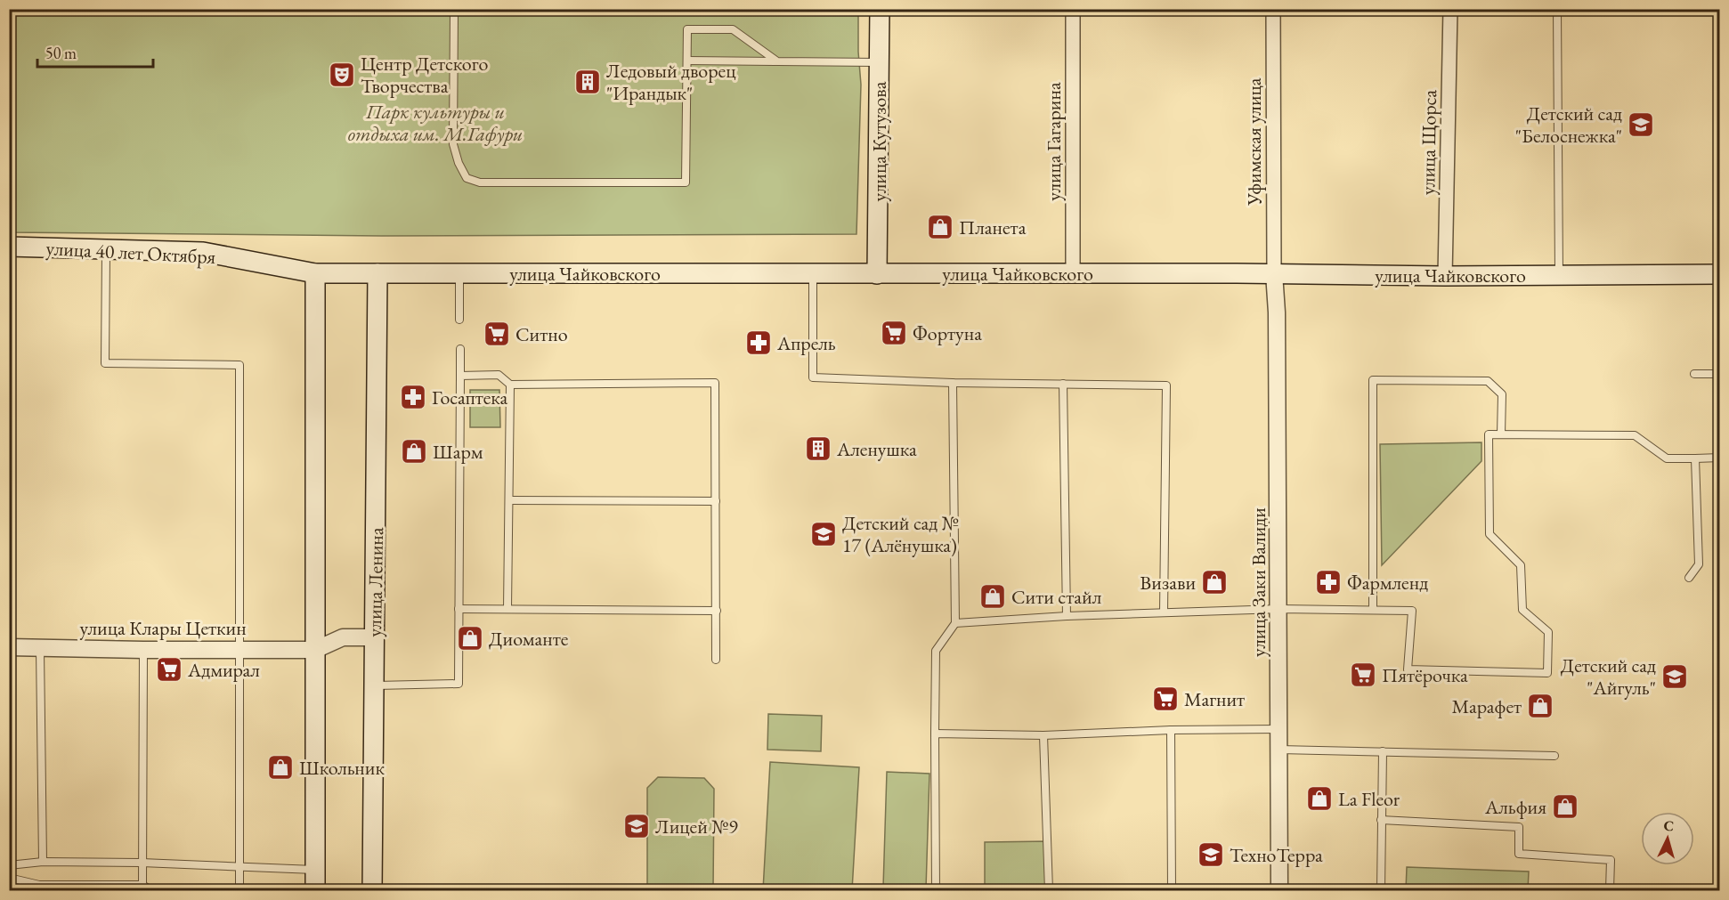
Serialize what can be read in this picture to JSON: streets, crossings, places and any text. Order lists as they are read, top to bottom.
{
  "streets": {
    "main road": [
      "улица Кутузова",
      "улица 40 лет Октября",
      "улица Чайковского",
      "улица Ленина"
    ],
    "street": [
      "улица Гагарина",
      "Уфимская улица",
      "улица Щорса",
      "улица Заки Валиди",
      "улица Клары Цеткин"
    ]
  },
  "crossings": [
    ["улица Кутузова", "улица Чайковского"],
    ["улица Гагарина", "улица Чайковского"],
    ["Уфимская улица", "улица Чайковского"],
    ["Уфимская улица", "улица Заки Валиди"],
    ["улица Щорса", "улица Чайковского"],
    ["улица 40 лет Октября", "улица Чайковского"],
    ["улица Чайковского", "улица Ленина"],
    ["улица Чайковского", "улица Заки Валиди"]
  ],
  "parks": ["Парк культуры и отдыха им. М.Гафури"],
  "places": {
    "theatre": ["Центр Детского Творчества"],
    "building": ["Ледовый дворец \"Ирандык\"", "Аленушка"],
    "school or university": [
      "Детский сад \"Белоснежка\"",
      "Детский сад № 17 (Алёнушка)",
      "Детский сад \"Айгуль\"",
      "Лицей №9",
      "ТехноТерра"
    ],
    "shop": [
      "Планета",
      "Шарм",
      "Визави",
      "Сити стайл",
      "Диоманте",
      "Марафет",
      "Школьник",
      "La Fleor",
      "Альфия"
    ],
    "supermarket": [
      "Фортуна",
      "Ситно",
      "Адмирал",
      "Пятёрочка",
      "Магнит"
    ],
    "pharmacy": ["Апрель", "Госаптека", "Фармленд"]
  },
  "scale_bar": "50 m",
  "north": "top"
}
